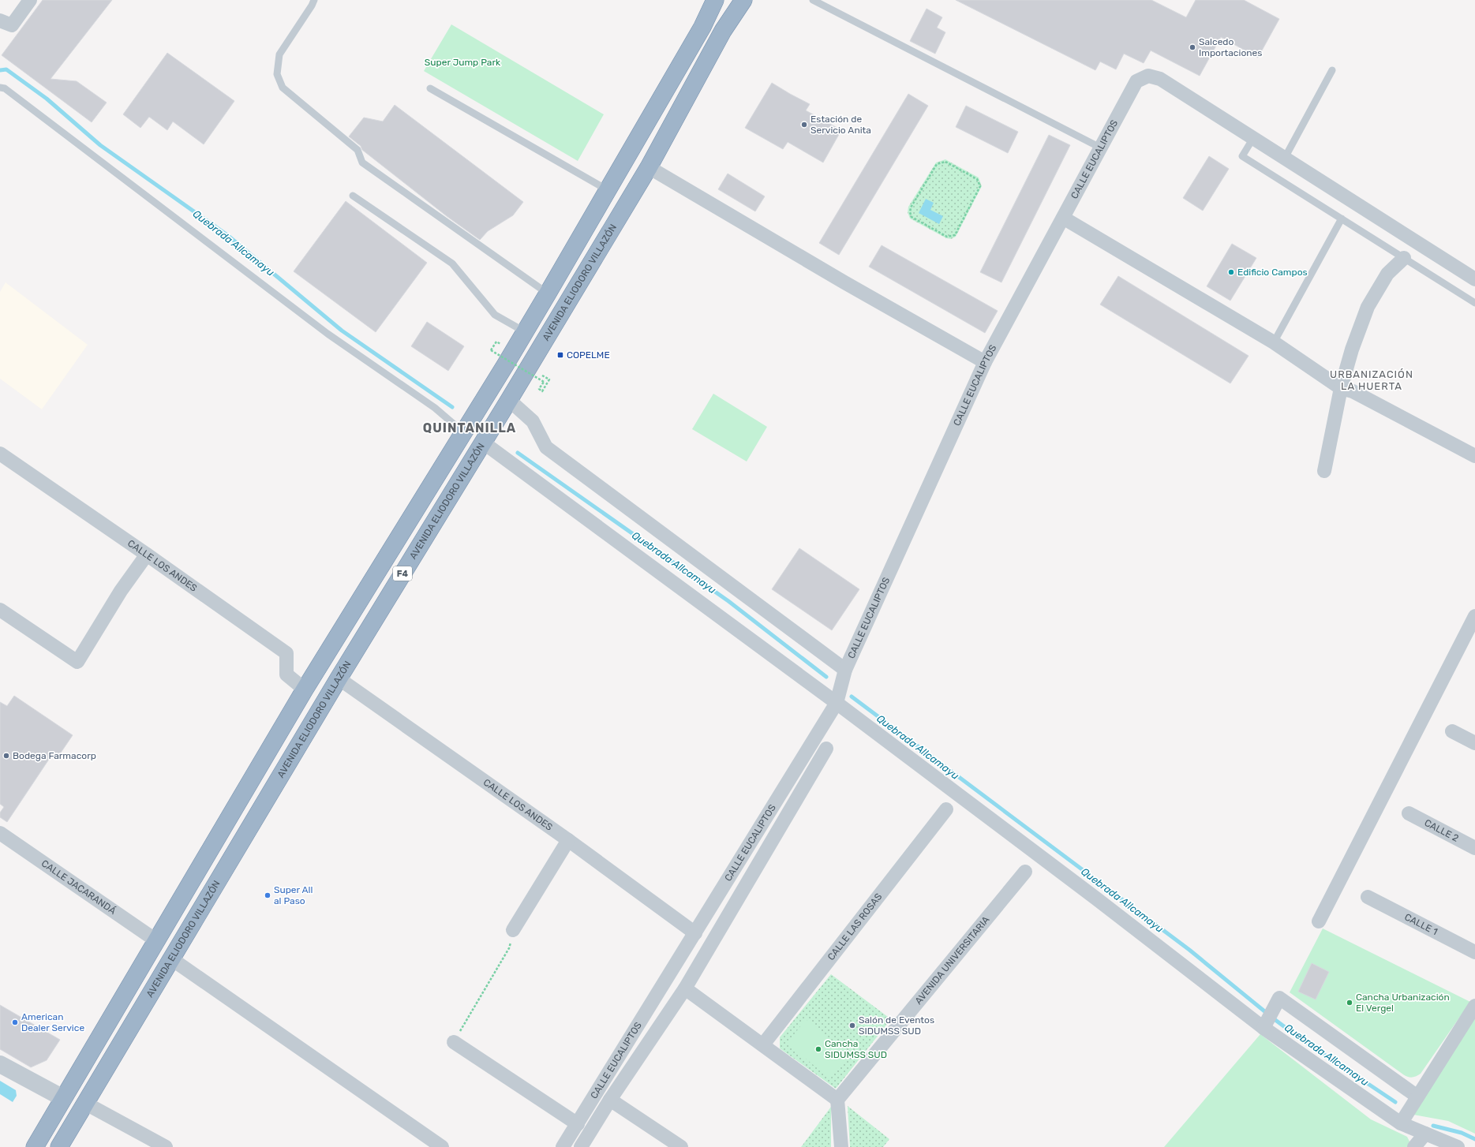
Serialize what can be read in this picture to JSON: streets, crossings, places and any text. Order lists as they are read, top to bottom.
{
  "streets": {
    "highway": ["AVENIDA ELIODORO VILLAZÓN", "F4"],
    "street": [
      "CALLE EUCALIPTOS",
      "CALLE LOS ANDES",
      "CALLE 2",
      "CALLE JACARANDÁ",
      "CALLE 1",
      "CALLE LAS ROSAS",
      "AVENIDA UNIVERSITARIA"
    ]
  },
  "crossings": [
    ["CALLE EUCALIPTOS", "CALLE LOS ANDES"],
    ["AVENIDA ELIODORO VILLAZÓN", "CALLE LOS ANDES"],
    ["CALLE LOS ANDES", "F4"],
    ["F4", "CALLE JACARANDÁ"]
  ],
  "districts": ["URBANIZACIÓN LA HUERTA", "QUINTANILLA"],
  "water": ["Quebrada Allcamayu"],
  "parks": ["Super Jump Park"],
  "places": {
    "other": [
      "Salcedo Importaciones",
      "Estación de Servicio Anita",
      "Edificio Campos",
      "Bodega Farmacorp",
      "Super All al Paso",
      "Cancha Urbanización El Vergel",
      "American Dealer Service",
      "Salón de Eventos SIDUMSS SUD",
      "Cancha SIDUMSS SUD"
    ],
    "transit": ["COPELME"]
  }
}
